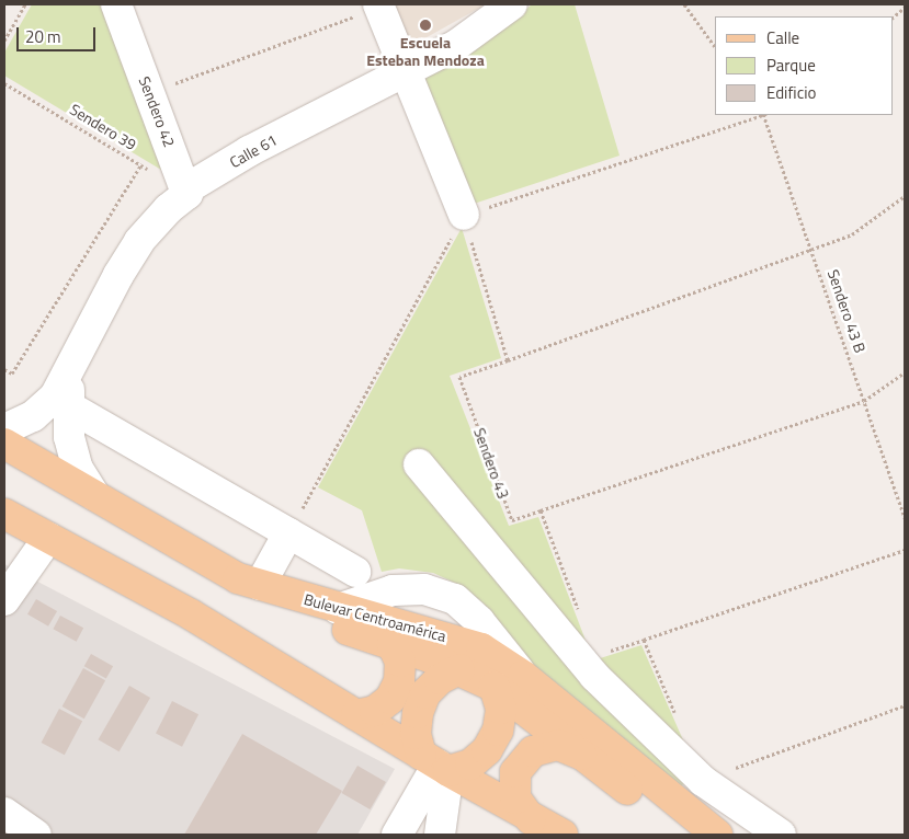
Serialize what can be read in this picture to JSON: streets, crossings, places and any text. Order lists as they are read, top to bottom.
{
  "streets": {
    "main road": ["Bulevar Centroamérica"],
    "street": ["Sendero 42", "Calle 61"],
    "path": ["Sendero 39", "Sendero 43 B", "Sendero 43"]
  },
  "crossings": [
    ["Sendero 42", "Sendero 39"],
    ["Sendero 42", "Calle 61"],
    ["Sendero 39", "Calle 61"],
    ["Calle 61", "Bulevar Centroamérica"]
  ],
  "places": ["Escuela Esteban Mendoza"],
  "legend": ["Calle", "Parque", "Edificio"],
  "scale_bar": "20 m"
}
